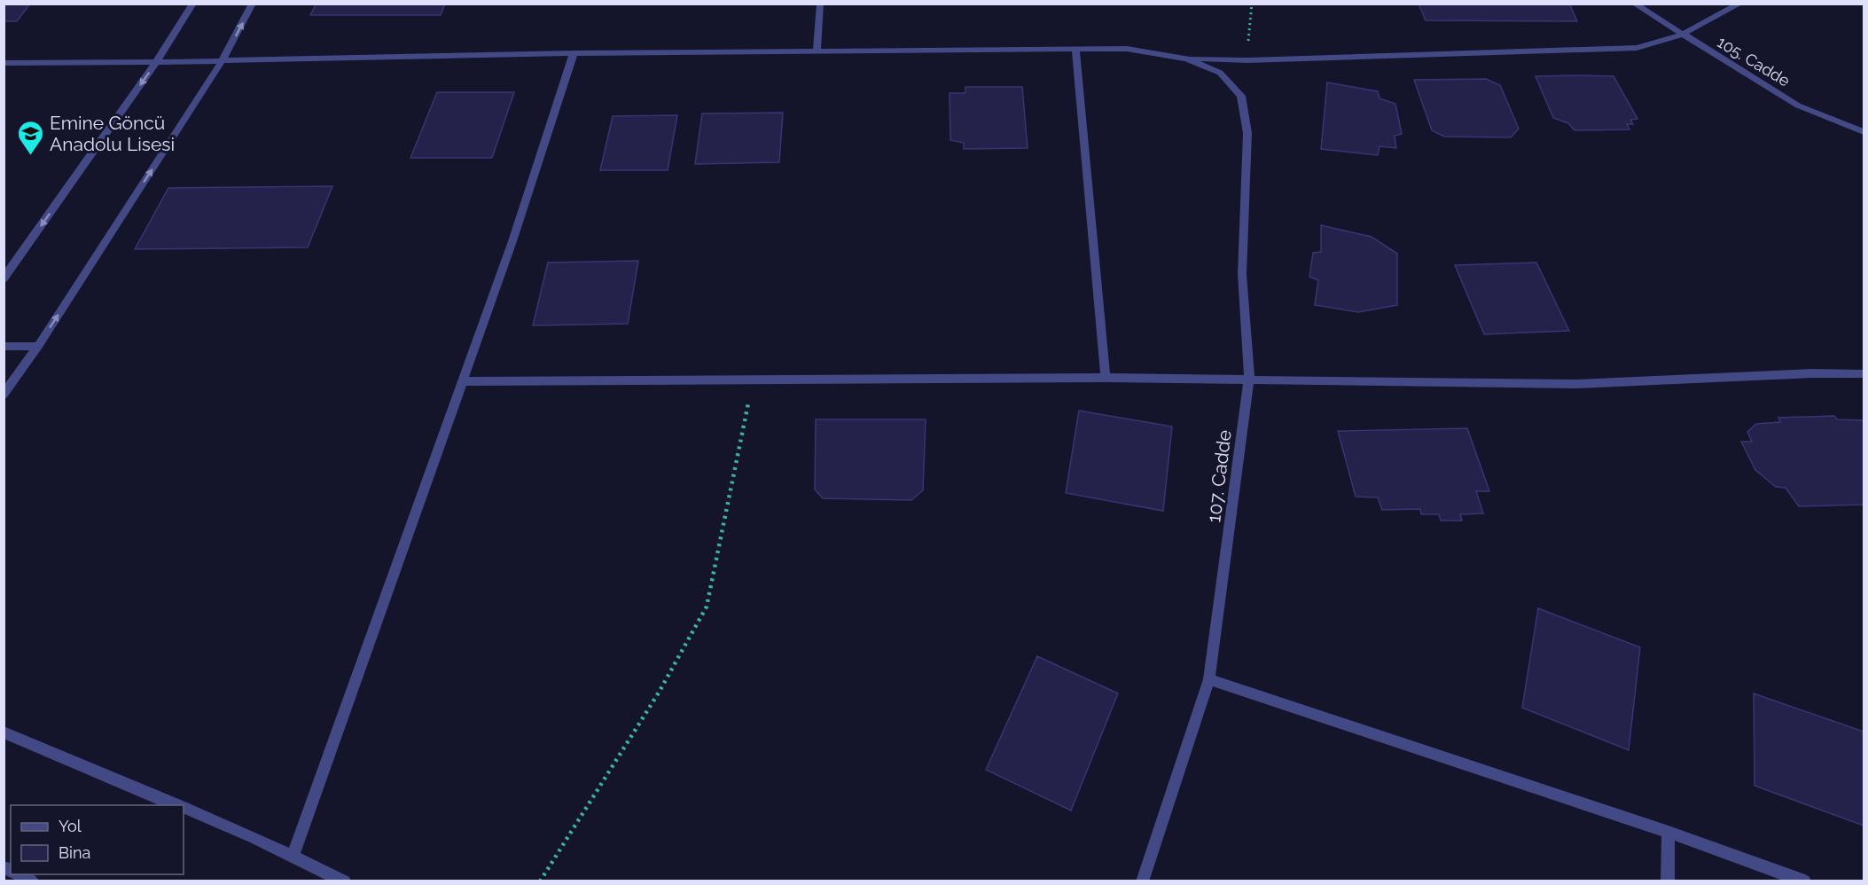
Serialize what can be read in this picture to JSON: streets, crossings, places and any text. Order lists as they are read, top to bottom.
{
  "streets": {
    "street": ["105. Cadde", "107. Cadde"]
  },
  "places": {
    "school or university": ["Emine Göncü Anadolu Lisesi"]
  },
  "legend": ["Yol", "Bina"]
}
